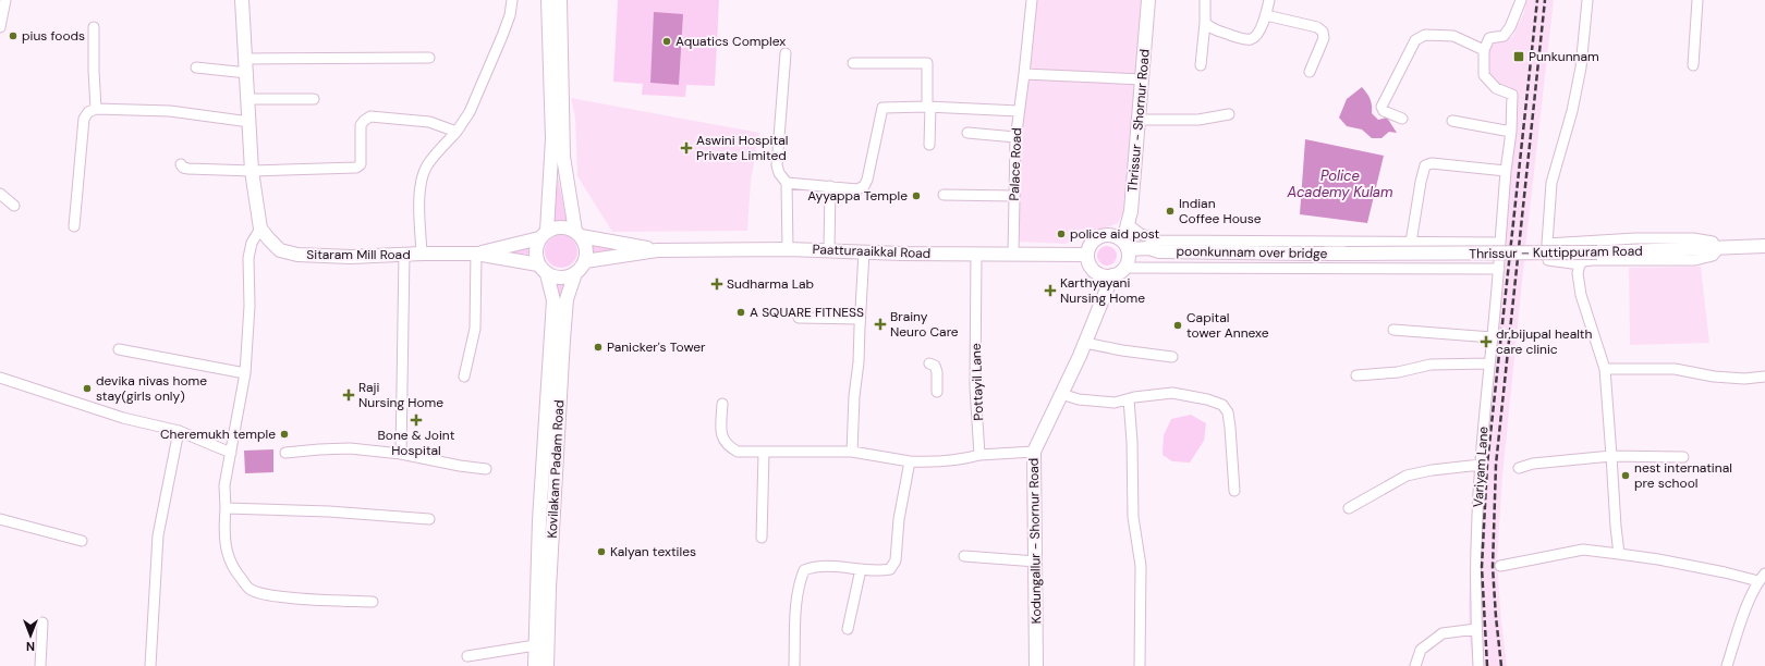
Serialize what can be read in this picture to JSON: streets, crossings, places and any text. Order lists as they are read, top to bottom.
{
  "streets": {
    "main road": [
      "Thrissur - Shornur Road",
      "Paatturaaikkal Road",
      "poonkunnam over bridge",
      "Thrissur – Kuttippuram Road",
      "Sitaram Mill Road",
      "Kovilakam Padam Road",
      "Kodungallur - Shornur Road"
    ],
    "street": ["Palace Road", "Pottayil Lane", "Variyam Lane"]
  },
  "crossings": [
    ["Thrissur - Shornur Road", "Paatturaaikkal Road"],
    ["Thrissur - Shornur Road", "poonkunnam over bridge"],
    ["Thrissur - Shornur Road", "Kodungallur - Shornur Road"],
    ["Palace Road", "Paatturaaikkal Road"],
    ["Paatturaaikkal Road", "poonkunnam over bridge"],
    ["Paatturaaikkal Road", "Pottayil Lane"],
    ["Paatturaaikkal Road", "Kodungallur - Shornur Road"],
    ["poonkunnam over bridge", "Thrissur – Kuttippuram Road"],
    ["poonkunnam over bridge", "Kodungallur - Shornur Road"],
    ["Sitaram Mill Road", "Kovilakam Padam Road"]
  ],
  "water": ["Police Academy Kulam"],
  "places": {
    "other": [
      "pius foods",
      "Aquatics Complex",
      "Ayyappa Temple",
      "Indian Coffee House",
      "police aid post",
      "A SQUARE FITNESS",
      "Capital tower Annexe",
      "Panicker's Tower",
      "devika nivas home stay(girls only)",
      "Cheremukh temple",
      "nest internatinal pre school",
      "Kalyan textiles"
    ],
    "transit": ["Punkunnam"],
    "health": [
      "Aswini Hospital Private Limited",
      "Sudharma Lab",
      "Karthyayani Nursing Home",
      "Brainy Neuro Care",
      "dr.bijupal health care clinic",
      "Raji Nursing Home",
      "Bone & Joint Hospital"
    ]
  },
  "north": "bottom"
}
